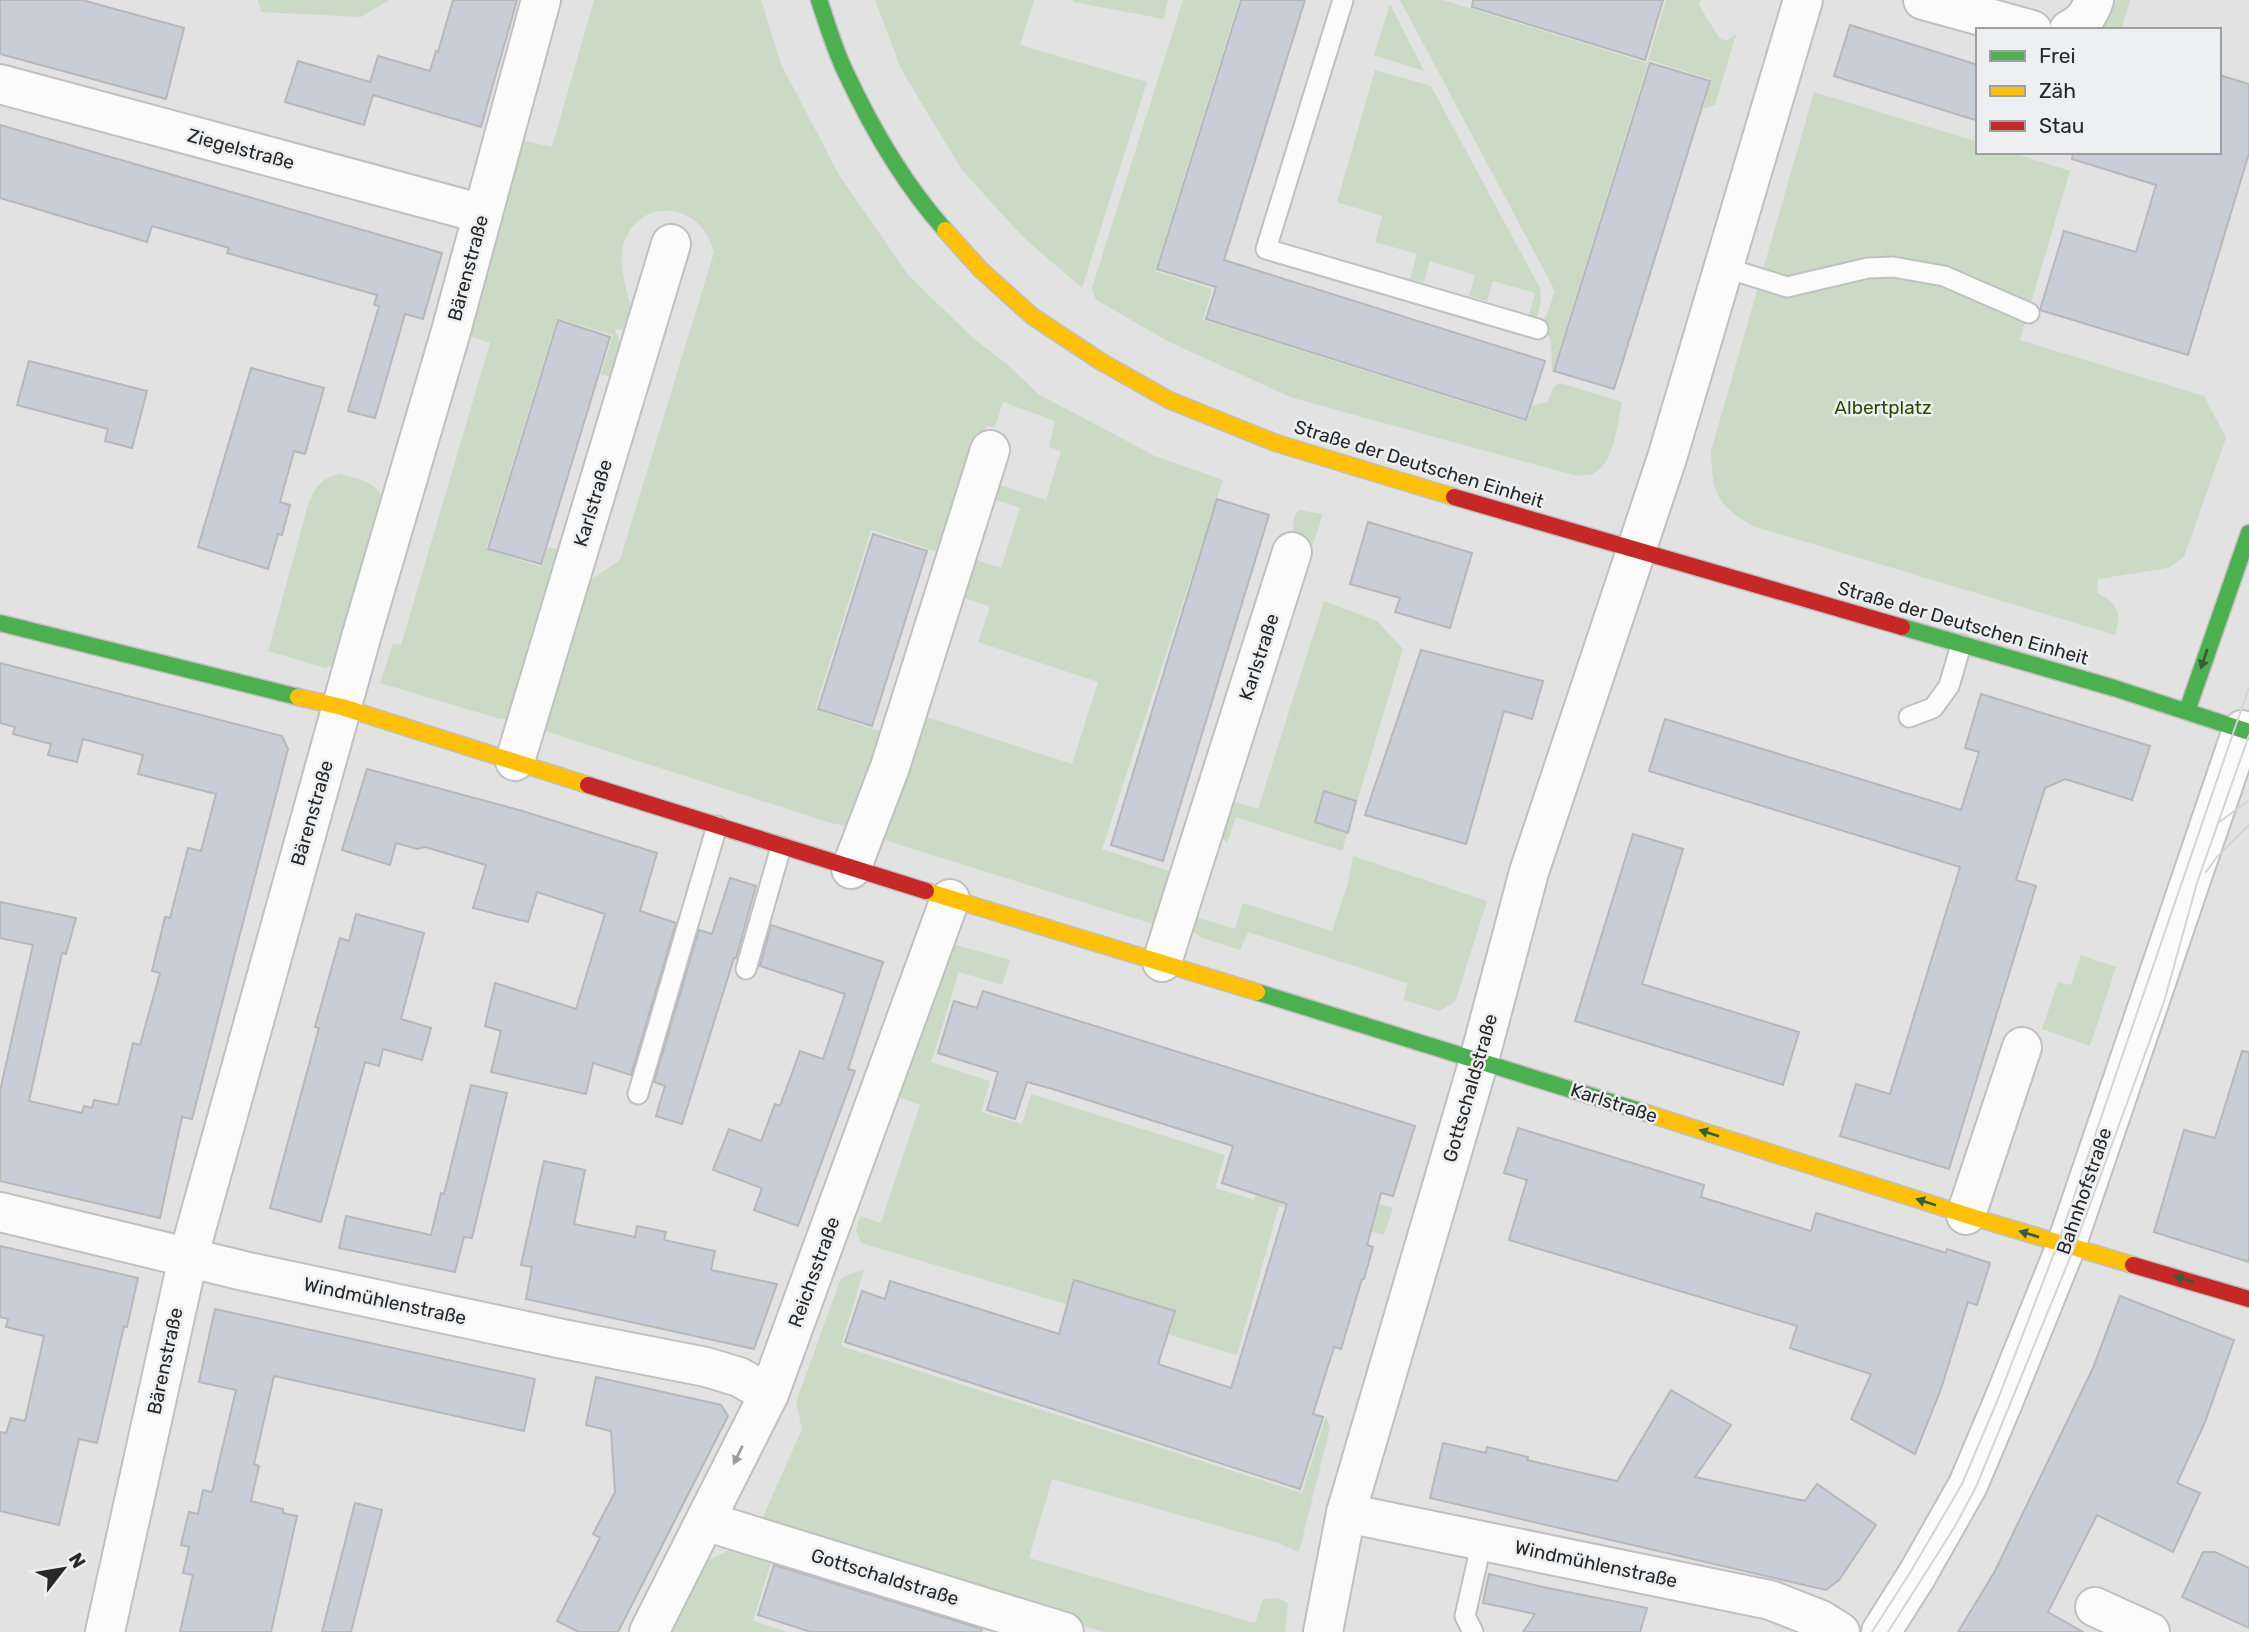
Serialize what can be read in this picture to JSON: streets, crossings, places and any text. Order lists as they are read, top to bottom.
{
  "streets": {
    "street": [
      "Ziegelstraße",
      "Bärenstraße",
      "Straße der Deutschen Einheit",
      "Karlstraße",
      "Gottschaldstraße",
      "Bahnhofstraße",
      "Reichsstraße",
      "Windmühlenstraße"
    ]
  },
  "crossings": [
    ["Ziegelstraße", "Bärenstraße"],
    ["Bärenstraße", "Karlstraße"],
    ["Bärenstraße", "Windmühlenstraße"],
    ["Straße der Deutschen Einheit", "Gottschaldstraße"],
    ["Karlstraße", "Gottschaldstraße"],
    ["Karlstraße", "Bahnhofstraße"],
    ["Karlstraße", "Reichsstraße"],
    ["Gottschaldstraße", "Reichsstraße"],
    ["Gottschaldstraße", "Windmühlenstraße"],
    ["Reichsstraße", "Windmühlenstraße"]
  ],
  "parks": ["Albertplatz"],
  "legend": ["Frei", "Zäh", "Stau"],
  "north": "top right"
}
